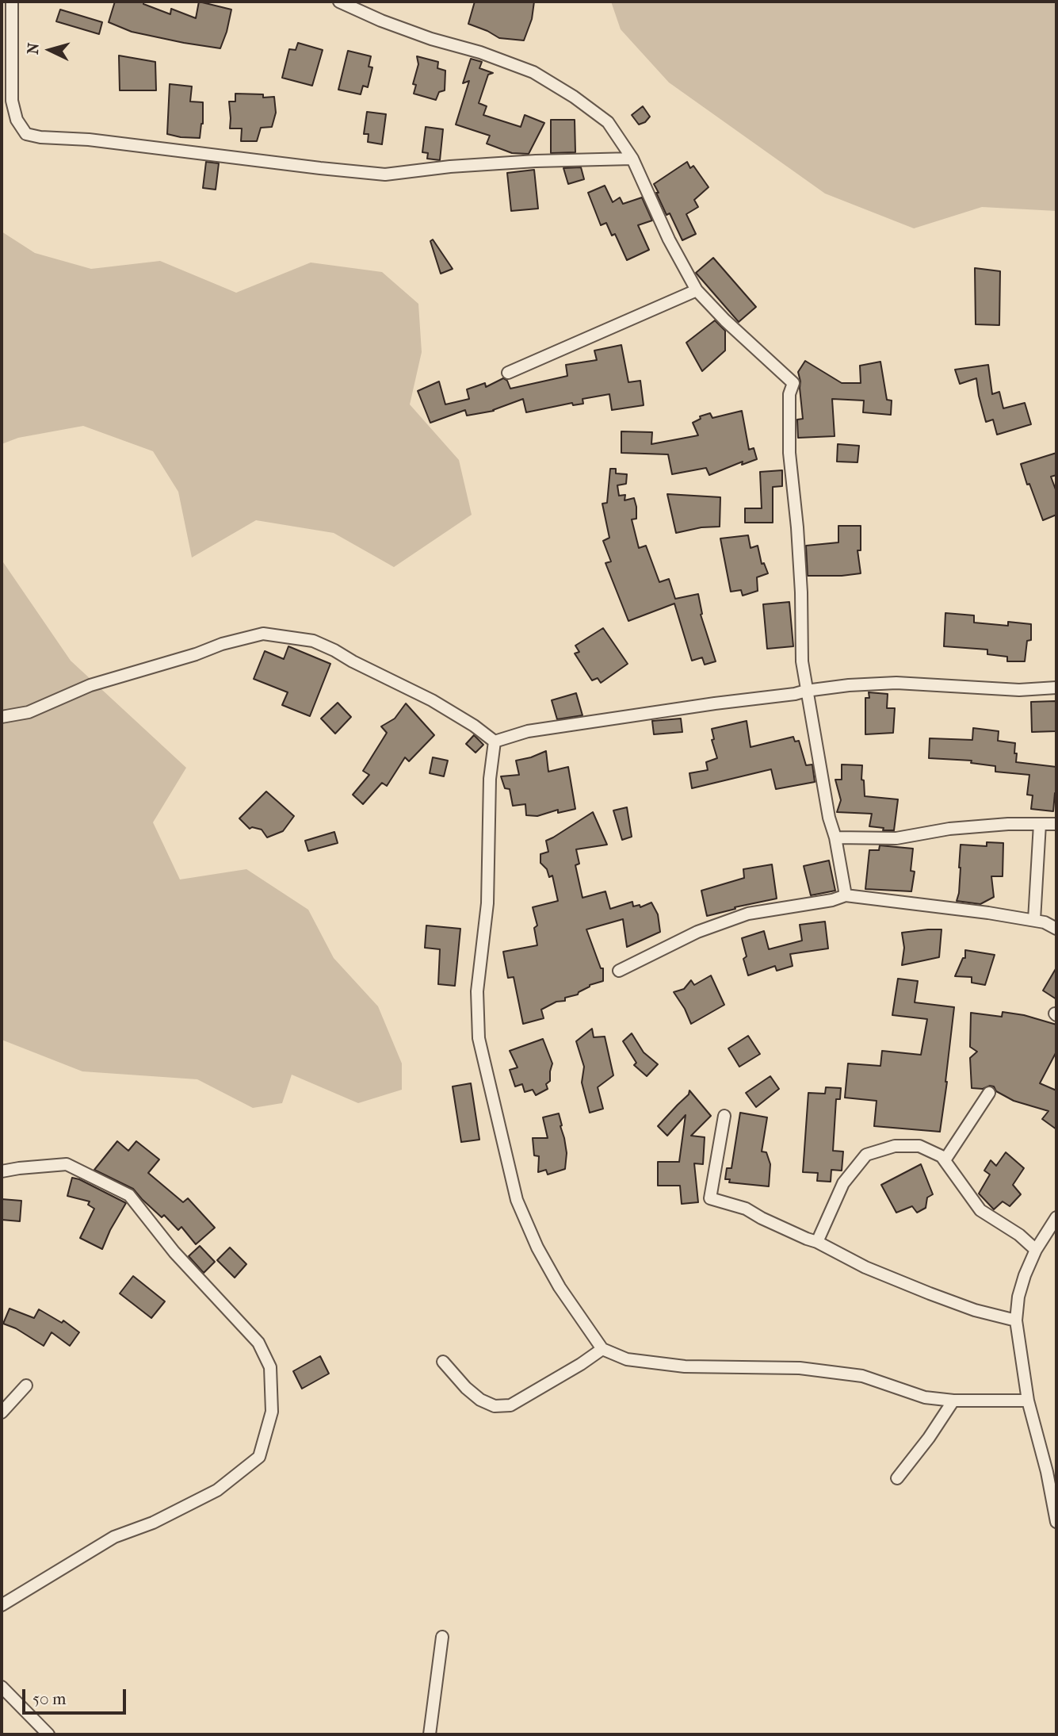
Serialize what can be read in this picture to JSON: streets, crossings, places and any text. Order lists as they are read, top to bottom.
{
  "scale_bar": "50 m",
  "north": "left"
}
